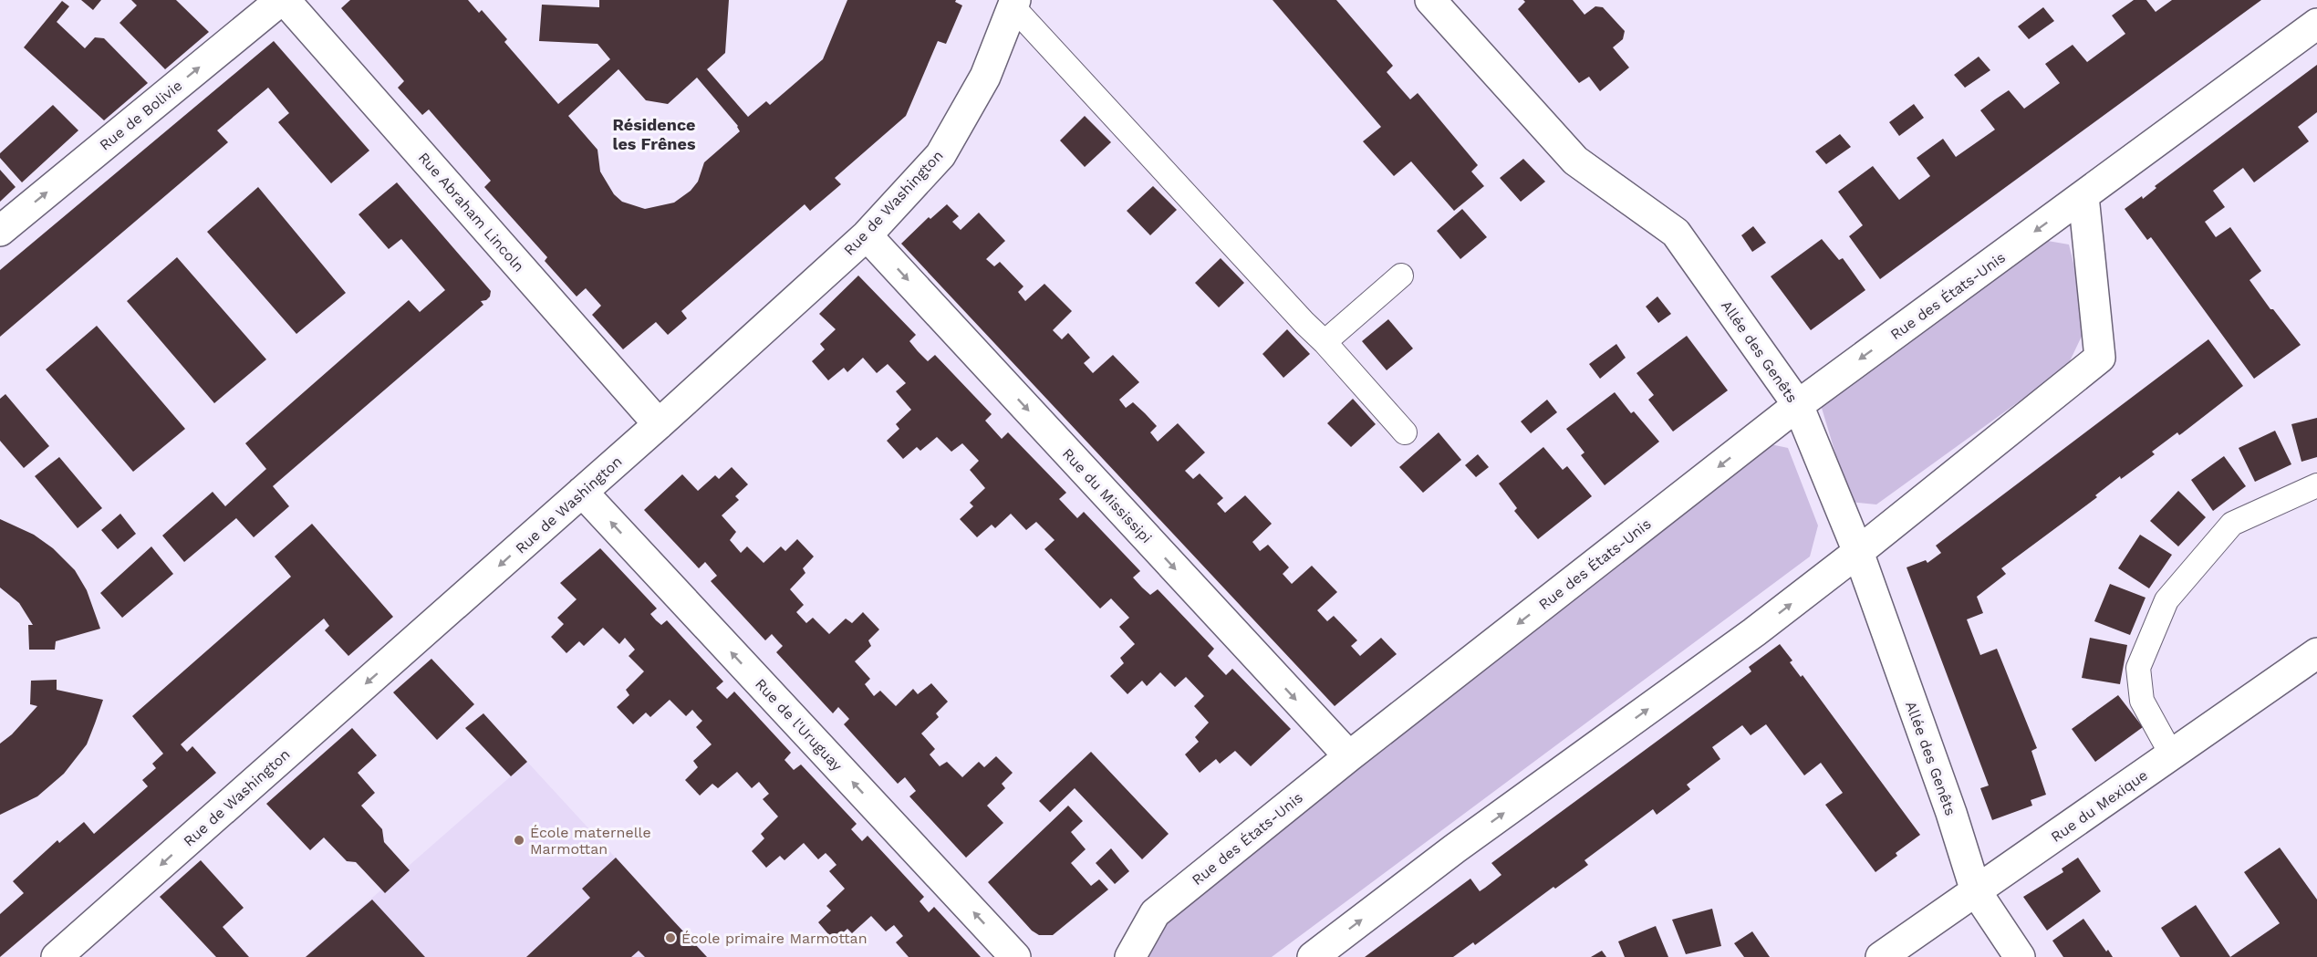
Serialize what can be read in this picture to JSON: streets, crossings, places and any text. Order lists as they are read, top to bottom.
{
  "streets": {
    "street": [
      "Rue de Bolivie",
      "Rue de Washington",
      "Rue Abraham Lincoln",
      "Rue des États-Unis",
      "Allée des Genêts",
      "Rue du Mississipi",
      "Rue de l'Uruguay",
      "Rue du Mexique"
    ]
  },
  "crossings": [
    ["Rue de Bolivie", "Rue Abraham Lincoln"],
    ["Rue de Washington", "Rue Abraham Lincoln"],
    ["Rue de Washington", "Rue du Mississipi"],
    ["Rue de Washington", "Rue de l'Uruguay"],
    ["Rue des États-Unis", "Allée des Genêts"],
    ["Rue des États-Unis", "Rue du Mississipi"],
    ["Allée des Genêts", "Rue du Mexique"]
  ],
  "one_way": [
    "Rue de Bolivie",
    "Rue de Washington",
    "Rue du Mississipi",
    "Rue de l'Uruguay"
  ],
  "districts": ["Résidence les Frênes"],
  "places": ["École maternelle Marmottan", "École primaire Marmottan"]
}
